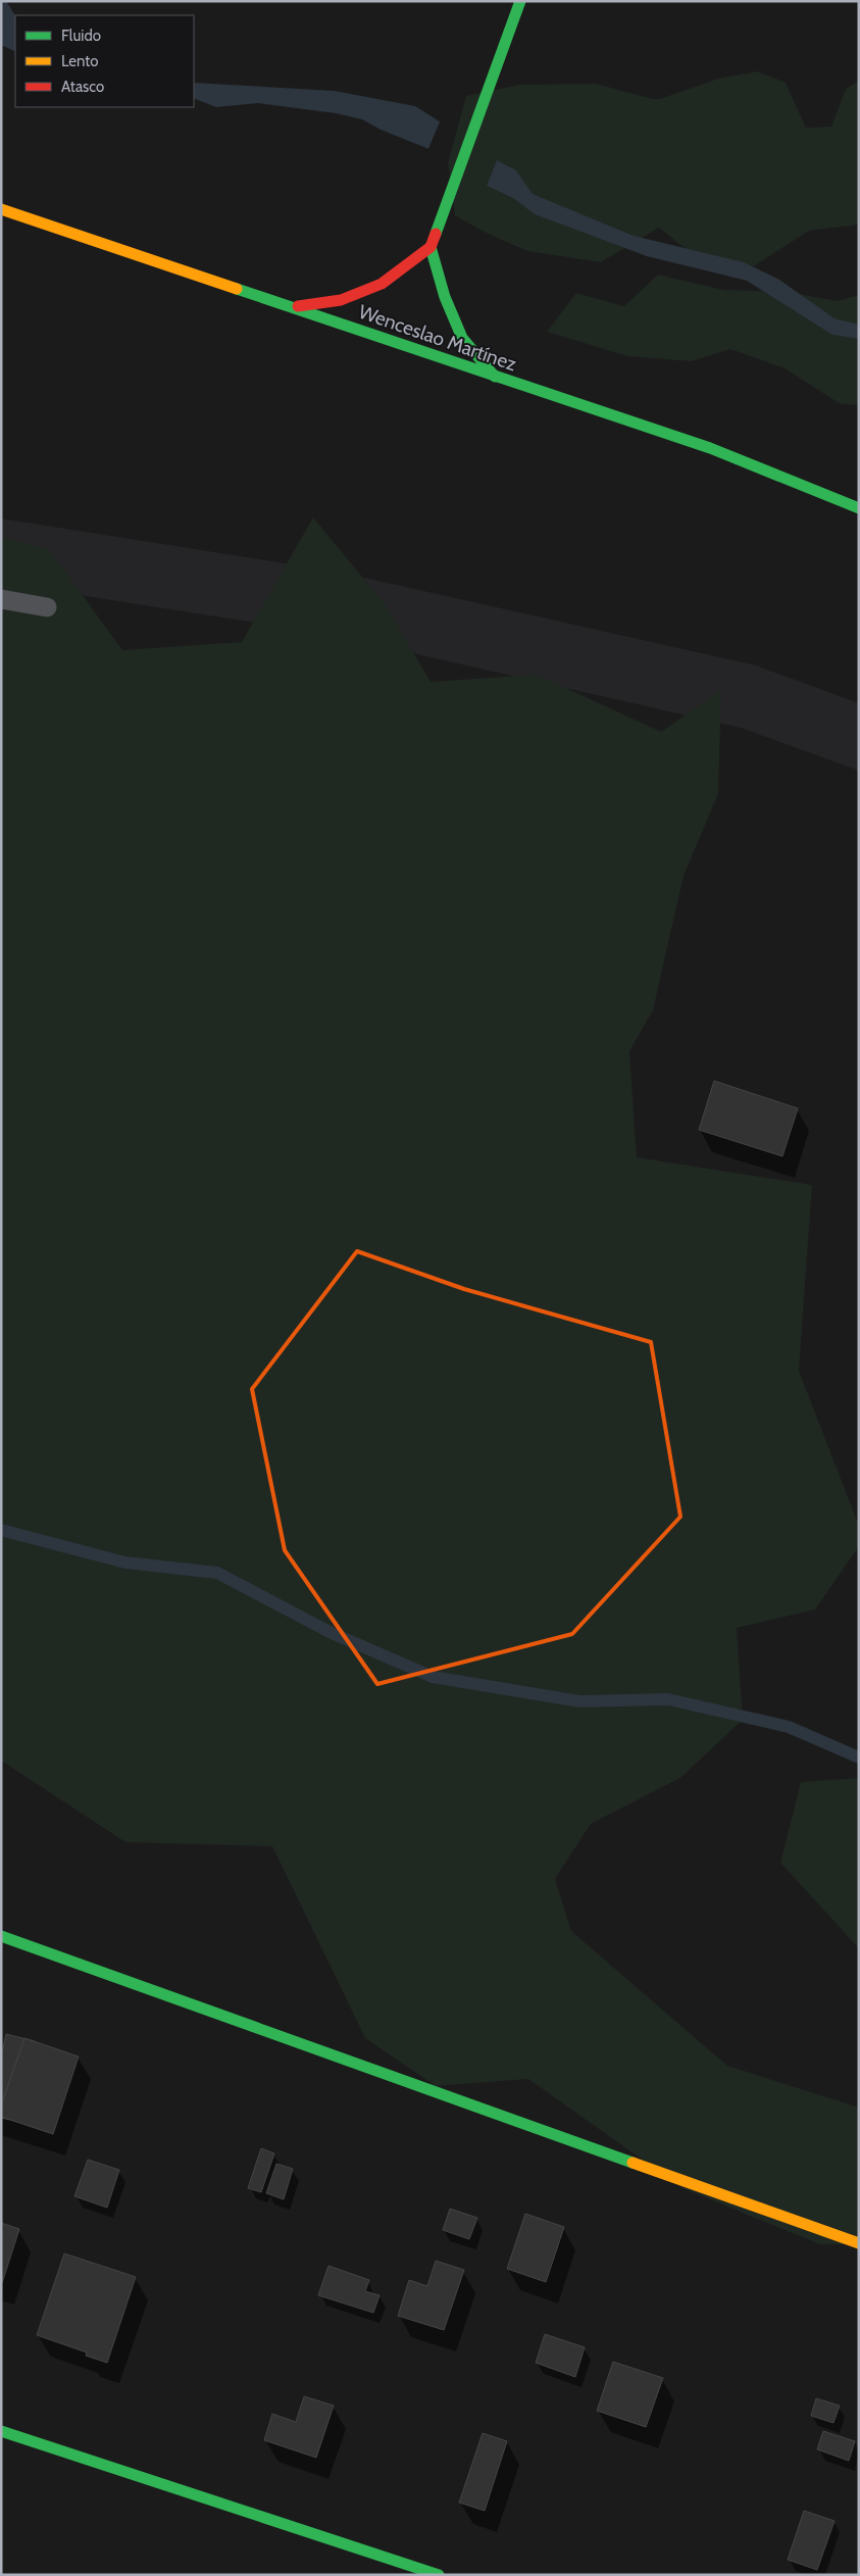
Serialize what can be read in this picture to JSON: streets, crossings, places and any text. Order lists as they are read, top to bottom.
{
  "streets": {
    "street": ["Wenceslao Martínez"]
  },
  "legend": ["Fluido", "Lento", "Atasco"]
}
